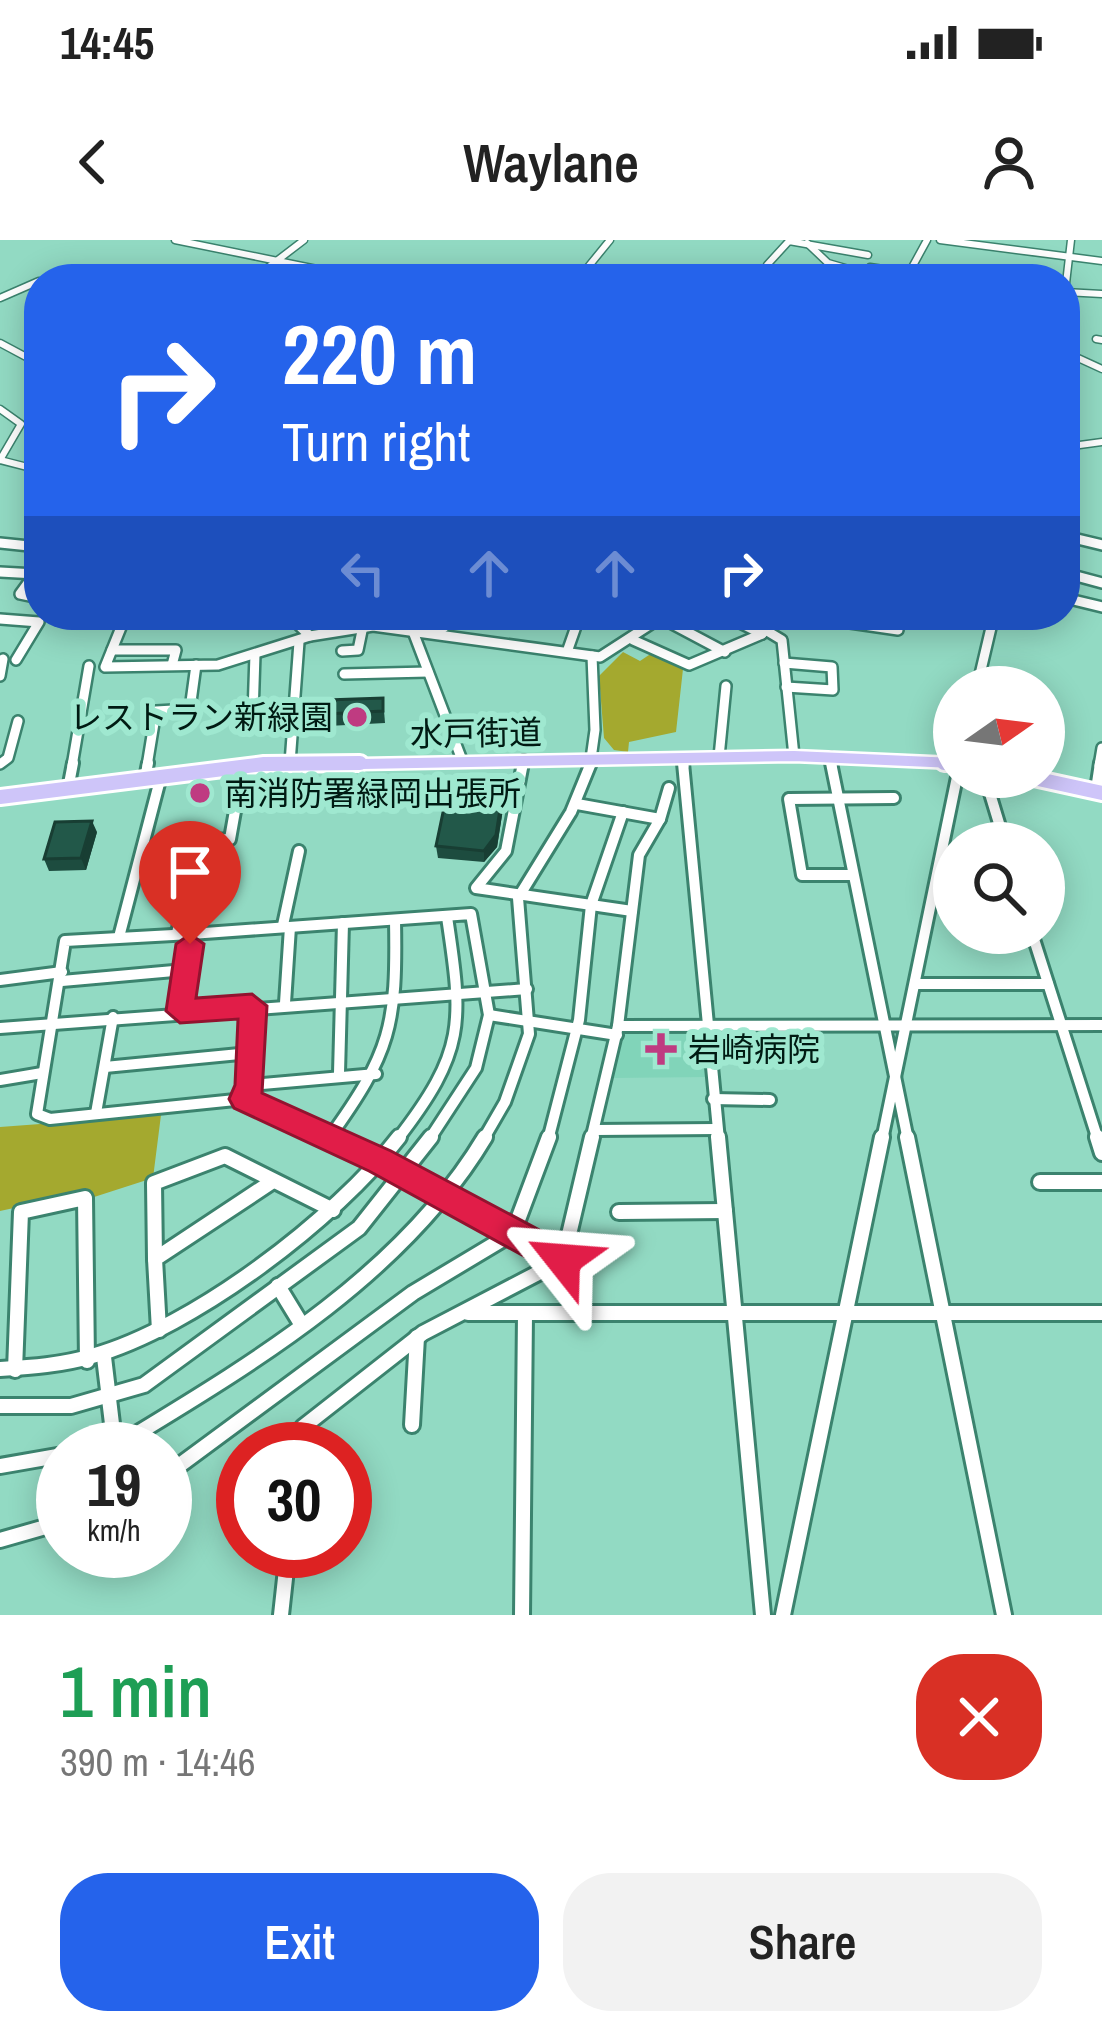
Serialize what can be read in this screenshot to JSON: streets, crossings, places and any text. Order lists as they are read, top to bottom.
{
  "streets": {
    "main road": ["水戸街道"]
  },
  "places": {
    "other": ["レストラン新緑園", "南消防署緑岡出張所"],
    "health": ["岩崎病院"]
  },
  "north": "right",
  "page": {
    "status": "14:45",
    "header": "Waylane",
    "turn": ["220 m", "Turn right"],
    "speed": "19 km/h",
    "limit": "30",
    "heading": ["1 min", "390 m · 14:46"],
    "buttons": ["Exit", "Share"]
  }
}
